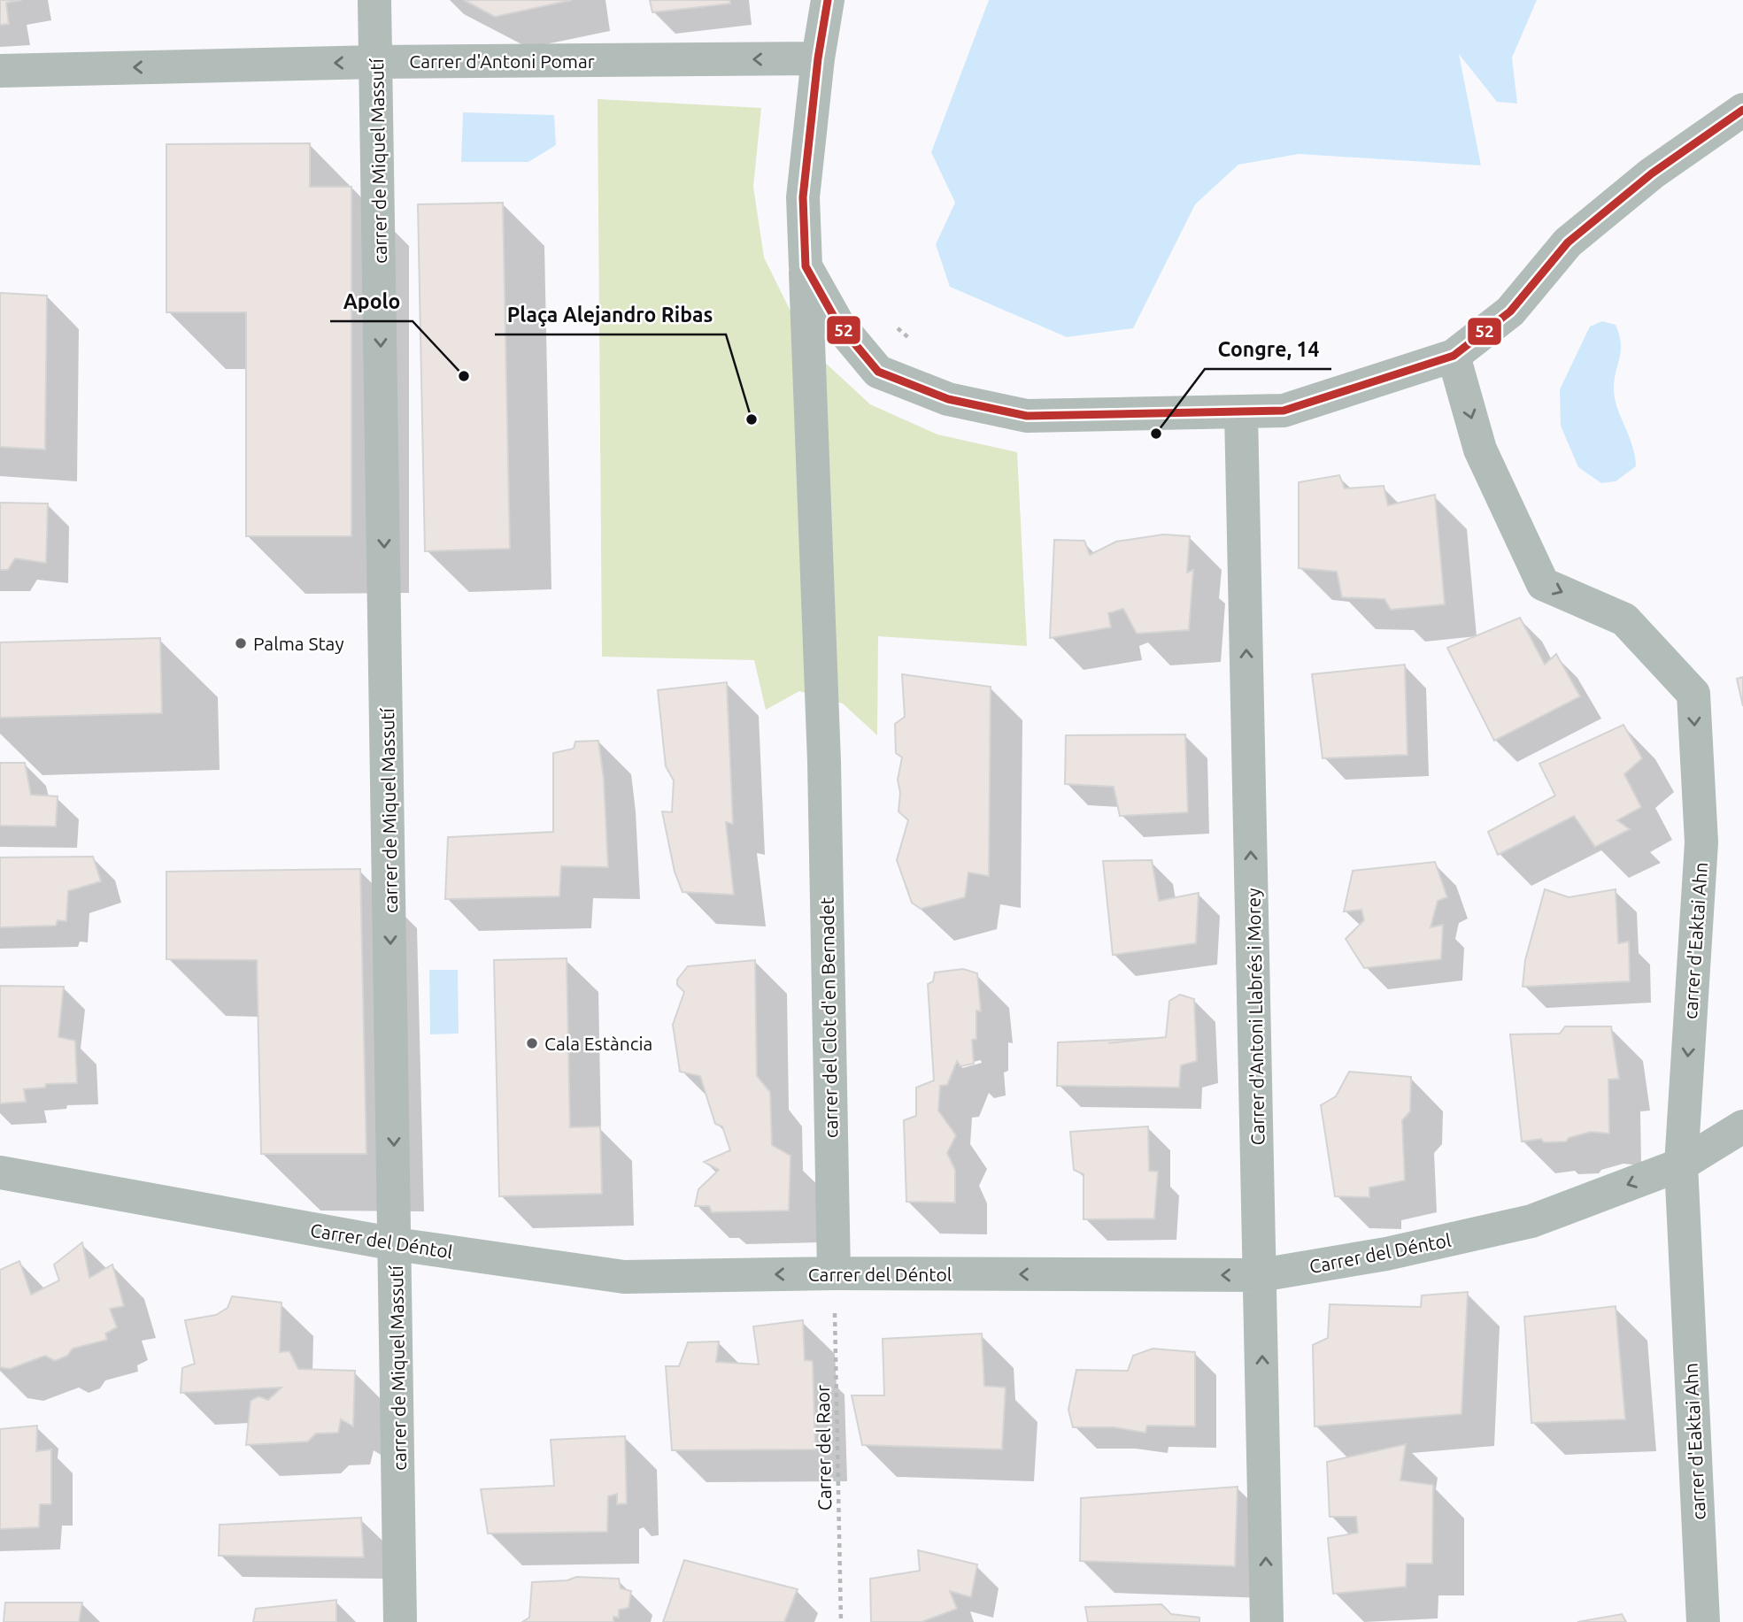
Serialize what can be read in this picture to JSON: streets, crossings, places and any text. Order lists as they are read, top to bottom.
{
  "streets": {
    "street": [
      "Carrer d'Antoni Pomar",
      "carrer de Miquel Massutí",
      "carrer d'Eaktai Ahn",
      "Carrer d'Antoni Llabrés i Morey",
      "carrer del Clot d'en Bernadet",
      "Carrer del Déntol"
    ],
    "path": ["Carrer del Raor"]
  },
  "crossings": [
    ["Carrer d'Antoni Pomar", "carrer de Miquel Massutí"],
    ["Carrer d'Antoni Pomar", "carrer del Clot d'en Bernadet"],
    ["carrer de Miquel Massutí", "Carrer del Déntol"],
    ["carrer d'Eaktai Ahn", "Carrer del Déntol"],
    ["Carrer d'Antoni Llabrés i Morey", "Carrer del Déntol"],
    ["carrer del Clot d'en Bernadet", "Carrer del Déntol"],
    ["carrer del Clot d'en Bernadet", "Carrer del Raor"],
    ["Carrer del Déntol", "Carrer del Raor"]
  ],
  "one_way": [
    "Carrer d'Antoni Pomar",
    "carrer de Miquel Massutí",
    "carrer d'Eaktai Ahn",
    "Carrer d'Antoni Llabrés i Morey",
    "Carrer del Déntol"
  ],
  "places": [
    "Apolo",
    "Plaça Alejandro Ribas",
    "Congre, 14",
    "Palma Stay",
    "Cala Estància"
  ],
  "lines": ["transit line 52"]
}
